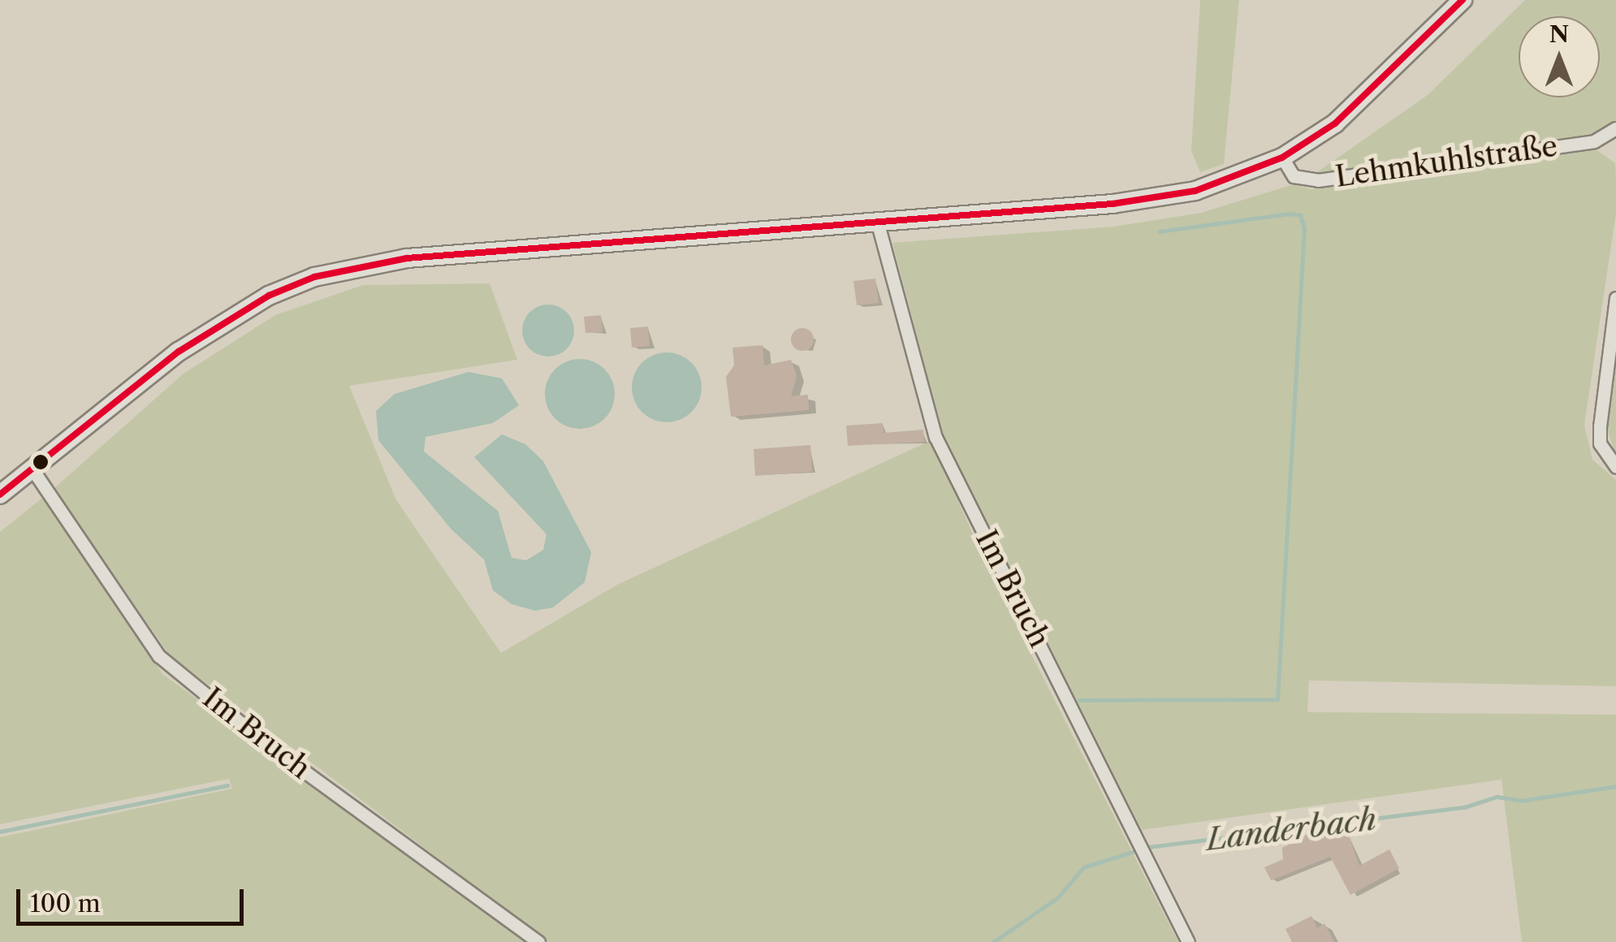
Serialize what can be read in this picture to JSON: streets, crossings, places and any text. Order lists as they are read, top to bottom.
{
  "streets": {
    "street": ["Lehmkuhlstraße", "Im Bruch"]
  },
  "water": ["Landerbach"],
  "scale_bar": "100 m",
  "north": "top"
}
